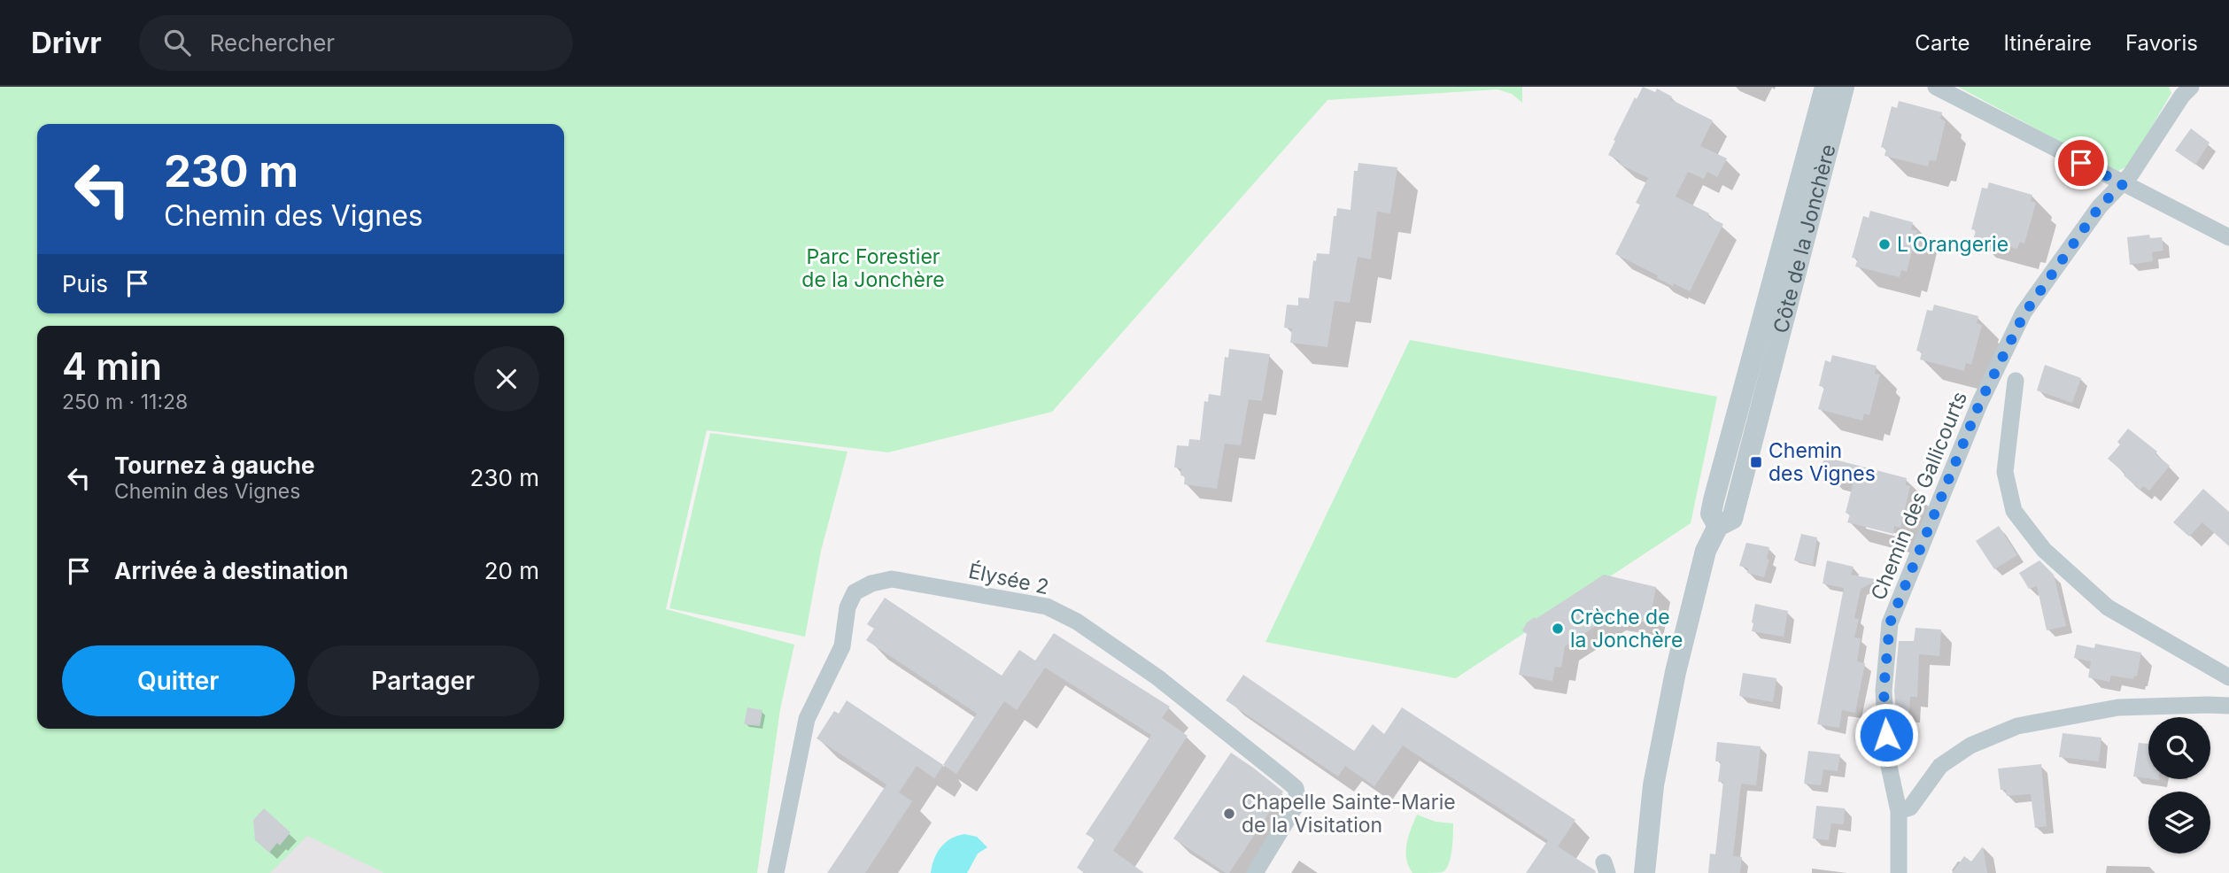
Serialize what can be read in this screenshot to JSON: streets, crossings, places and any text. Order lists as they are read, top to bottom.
{
  "streets": {
    "street": ["Côte de la Jonchère", "Chemin des Gallicourts", "Élysée 2"]
  },
  "parks": ["Parc Forestier de la Jonchère"],
  "places": {
    "other": ["L'Orangerie", "Crèche de la Jonchère", "Chapelle Sainte-Marie de la Visitation"],
    "transit": ["Chemin des Vignes"]
  },
  "page": {
    "header": "Drivr",
    "search": "Rechercher",
    "nav": ["Carte", "Itinéraire", "Favoris"],
    "turn": ["230 m", "Chemin des Vignes"],
    "then": "Puis",
    "heading": ["4 min", "250 m · 11:28"],
    "list": [
      {
        "name": "Tournez à gauche",
        "note": "Chemin des Vignes",
        "value": "230 m"
      },
      {
        "name": "Arrivée à destination",
        "value": "20 m"
      }
    ],
    "buttons": ["Quitter", "Partager"]
  }
}
